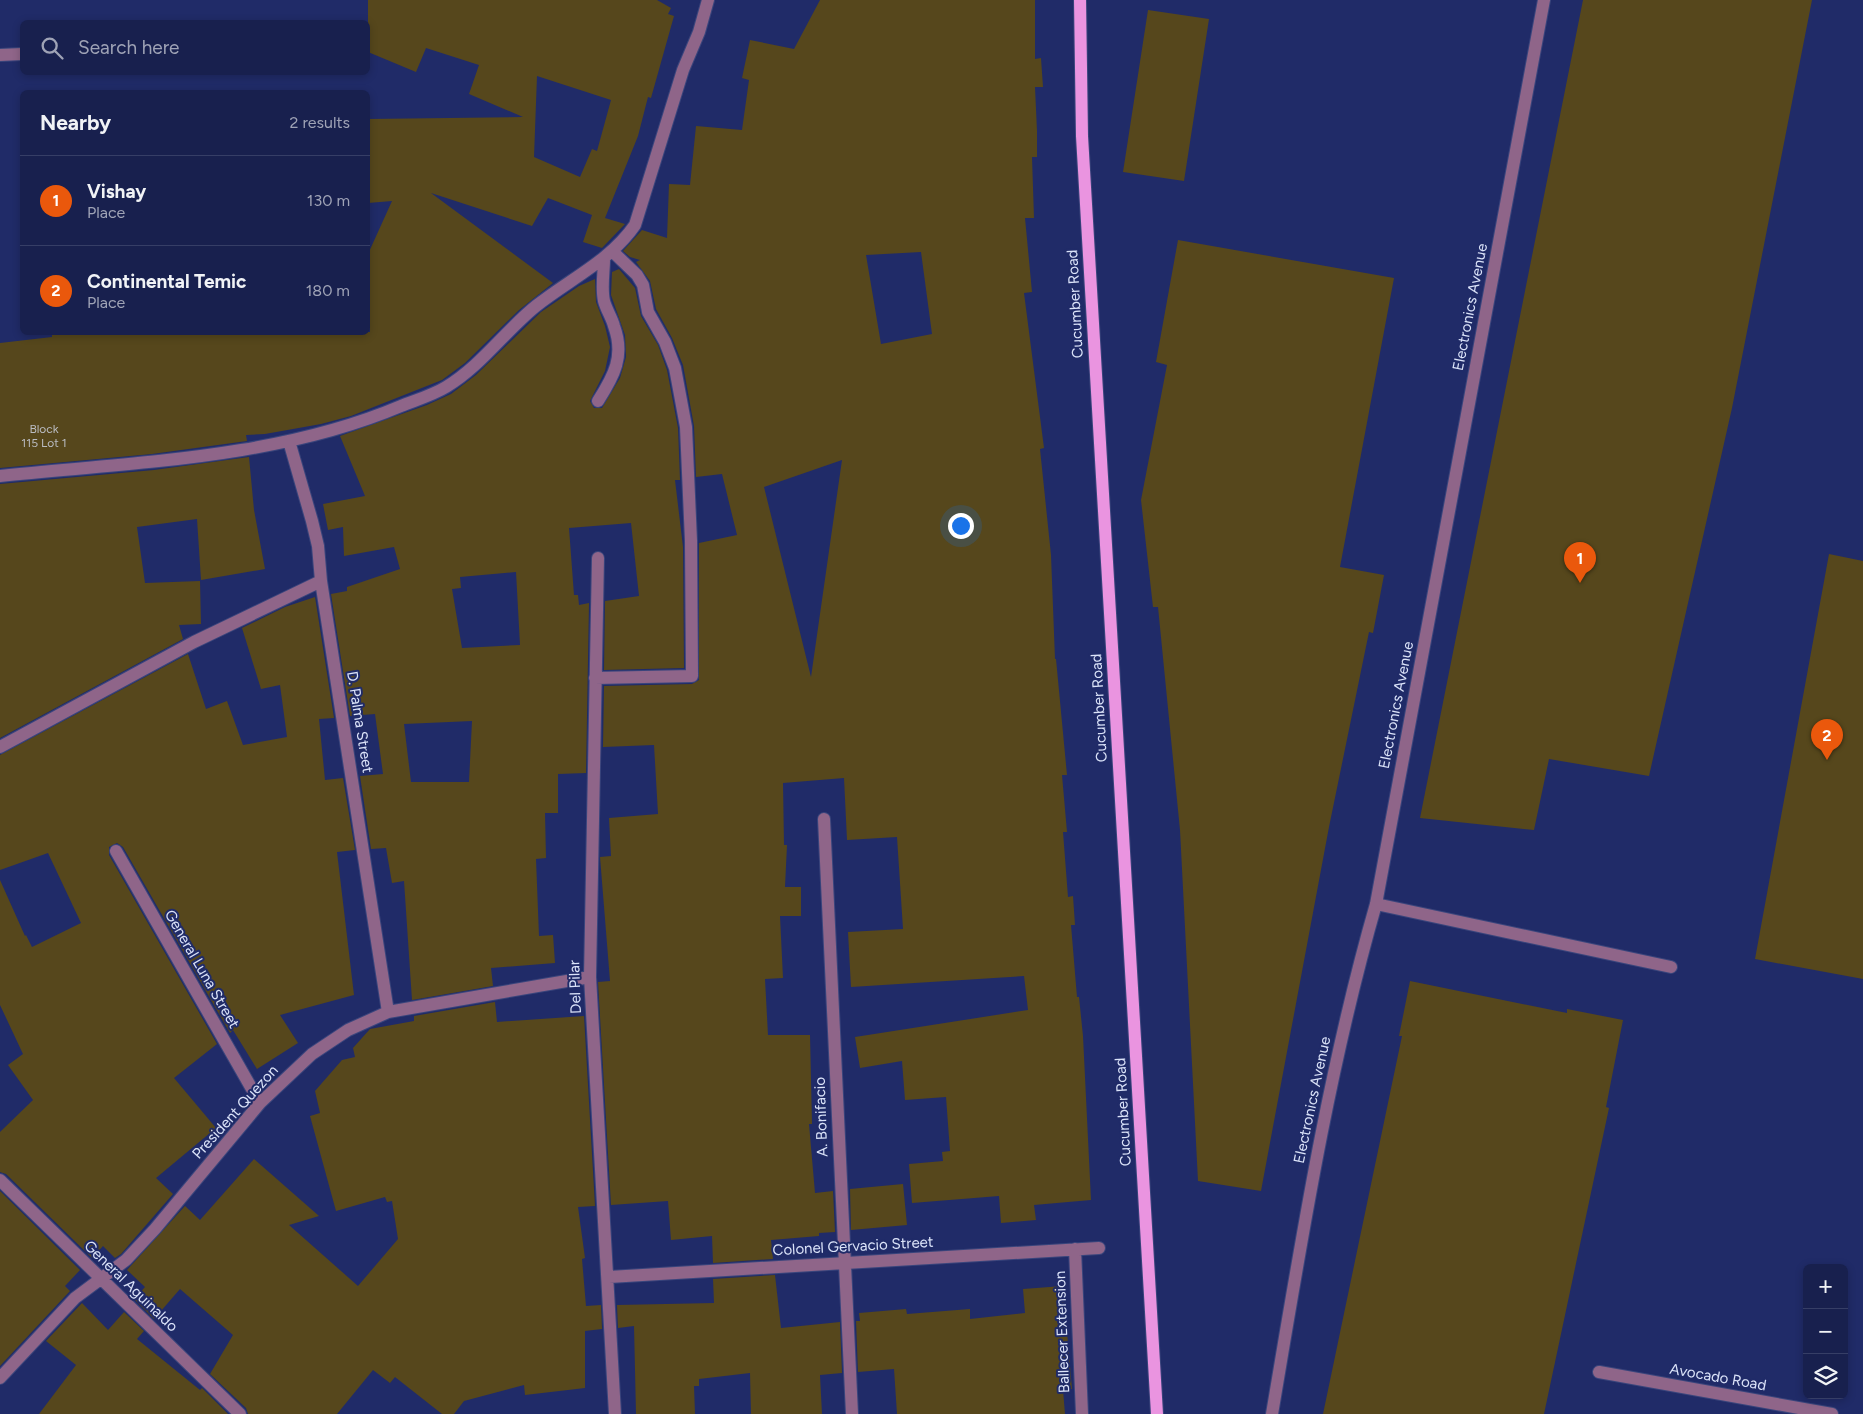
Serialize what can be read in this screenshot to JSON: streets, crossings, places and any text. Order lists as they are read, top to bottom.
{
  "streets": {
    "main road": ["Cucumber Road"],
    "street": [
      "Electronics Avenue",
      "D. Palma Street",
      "General Luna Street",
      "Del Pilar",
      "President Quezon",
      "A. Bonifacio",
      "Colonel Gervacio Street",
      "General Aguinaldo",
      "Ballecer Extension",
      "Avocado Road"
    ]
  },
  "crossings": [
    ["D. Palma Street", "President Quezon"],
    ["General Luna Street", "President Quezon"],
    ["Del Pilar", "President Quezon"],
    ["Del Pilar", "Colonel Gervacio Street"],
    ["President Quezon", "General Aguinaldo"],
    ["A. Bonifacio", "Colonel Gervacio Street"],
    ["Colonel Gervacio Street", "Ballecer Extension"]
  ],
  "house_numbers": ["Block 115 Lot 1"],
  "page": {
    "search": "Search here",
    "heading": ["Nearby", "2 results"],
    "list": [
      {
        "mark": "1",
        "name": "Vishay",
        "note": "Place",
        "value": "130 m"
      },
      {
        "mark": "2",
        "name": "Continental Temic",
        "note": "Place",
        "value": "180 m"
      }
    ],
    "pins": ["1", "2"],
    "map_buttons": ["+", "−"]
  }
}
